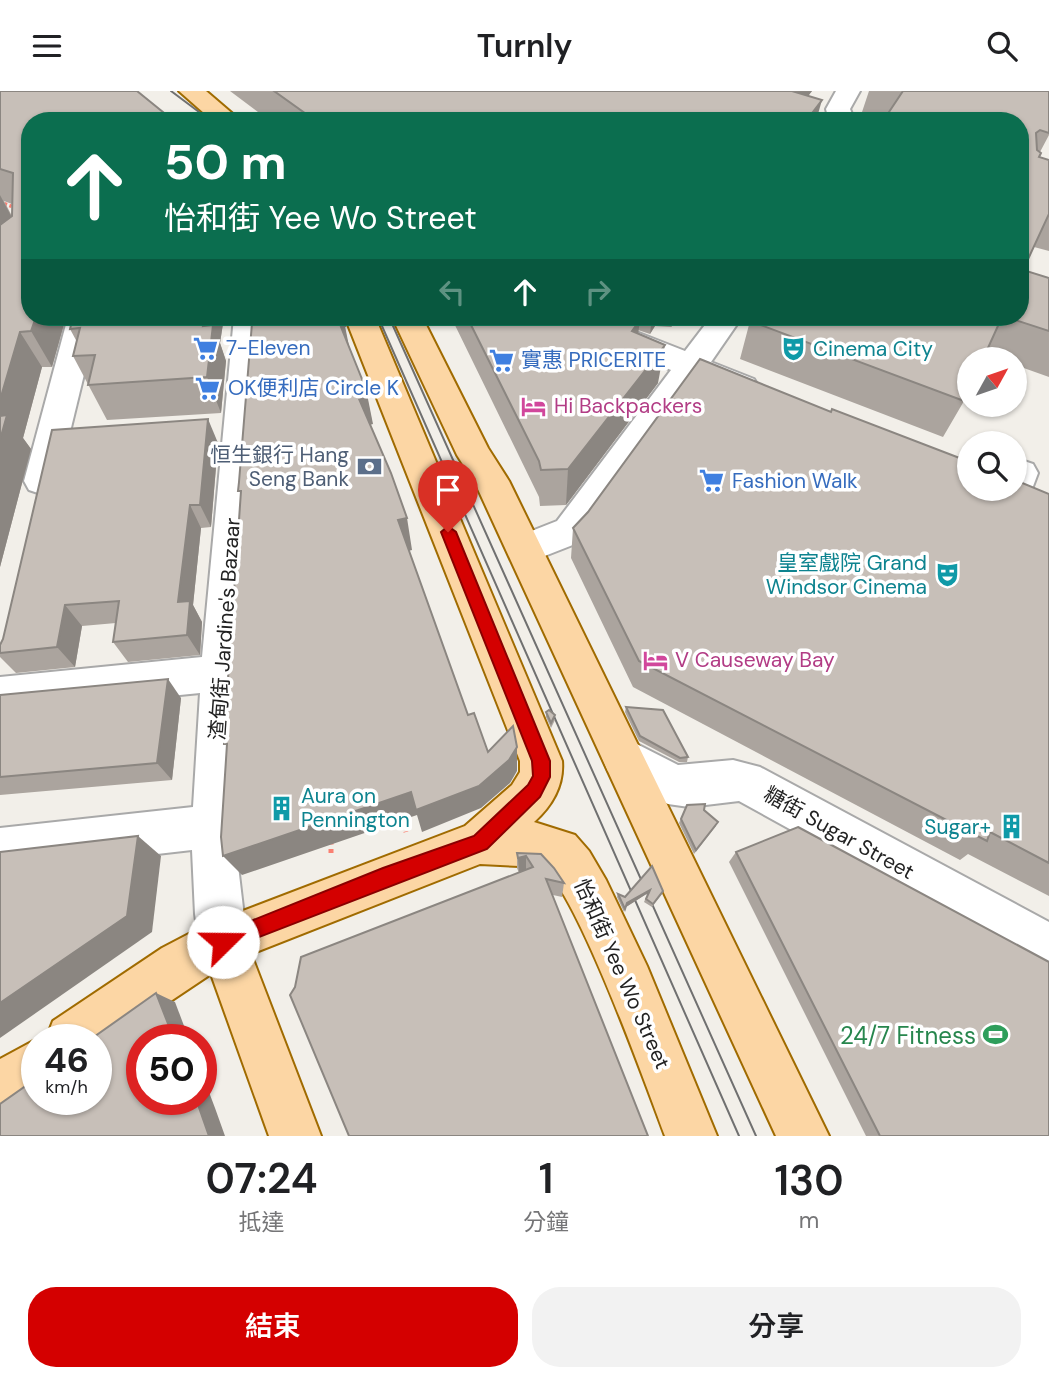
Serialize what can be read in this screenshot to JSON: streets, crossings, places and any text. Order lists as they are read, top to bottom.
{
  "streets": {
    "main road": ["怡和街 Yee Wo Street"],
    "street": ["渣甸街 Jardine's Bazaar", "糖街 Sugar Street"]
  },
  "places": {
    "supermarket": [
      "7-Eleven",
      "實惠 PRICERITE",
      "OK便利店 Circle K",
      "Fashion Walk"
    ],
    "theatre": ["Cinema City", "皇室戲院 Grand Windsor Cinema"],
    "hotel": ["Hi Backpackers", "V Causeway Bay"],
    "bank": ["恒生銀行 Hang Seng Bank"],
    "building": ["Aura on Pennington", "Sugar+"],
    "sports": ["24/7 Fitness"]
  },
  "north": "top right",
  "page": {
    "header": "Turnly",
    "turn": ["50 m", "怡和街 Yee Wo Street"],
    "speed": "46 km/h",
    "limit": "50",
    "eta": [
      "07:24",
      "抵達",
      "1",
      "分鐘",
      "130",
      "m"
    ],
    "buttons": ["結束", "分享"]
  }
}
